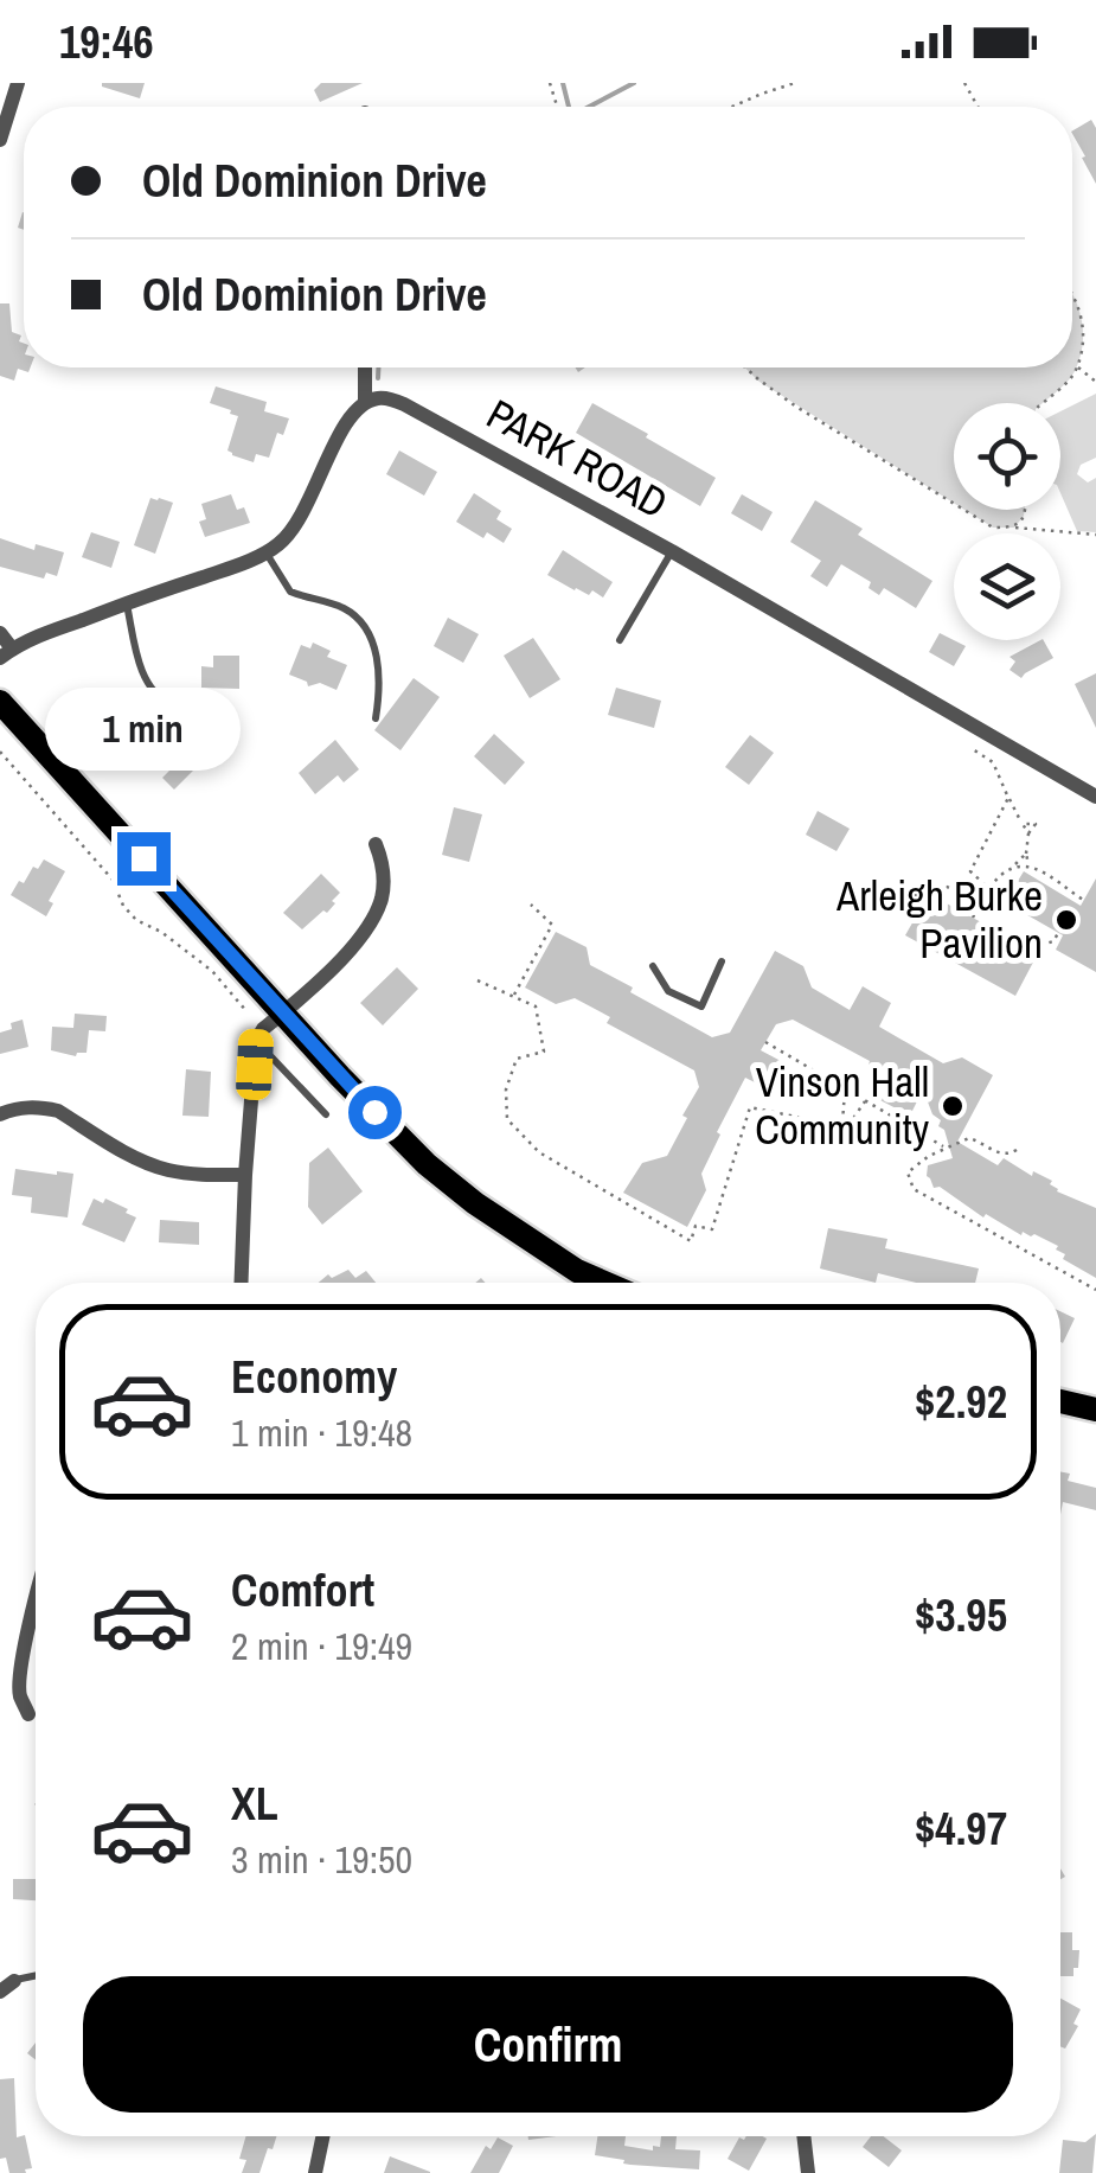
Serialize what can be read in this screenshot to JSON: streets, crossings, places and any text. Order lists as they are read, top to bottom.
{
  "streets": {
    "street": ["PARK ROAD"]
  },
  "places": ["Arleigh Burke Pavilion", "Vinson Hall Community"],
  "page": {
    "status": "19:46",
    "banner": ["Old Dominion Drive", "Old Dominion Drive"],
    "bubble": "1 min",
    "list": [
      {
        "name": "Economy",
        "note": "1 min · 19:48",
        "value": "$2.92"
      },
      {
        "name": "Comfort",
        "note": "2 min · 19:49",
        "value": "$3.95"
      },
      {
        "name": "XL",
        "note": "3 min · 19:50",
        "value": "$4.97"
      }
    ],
    "buttons": "Confirm"
  }
}
